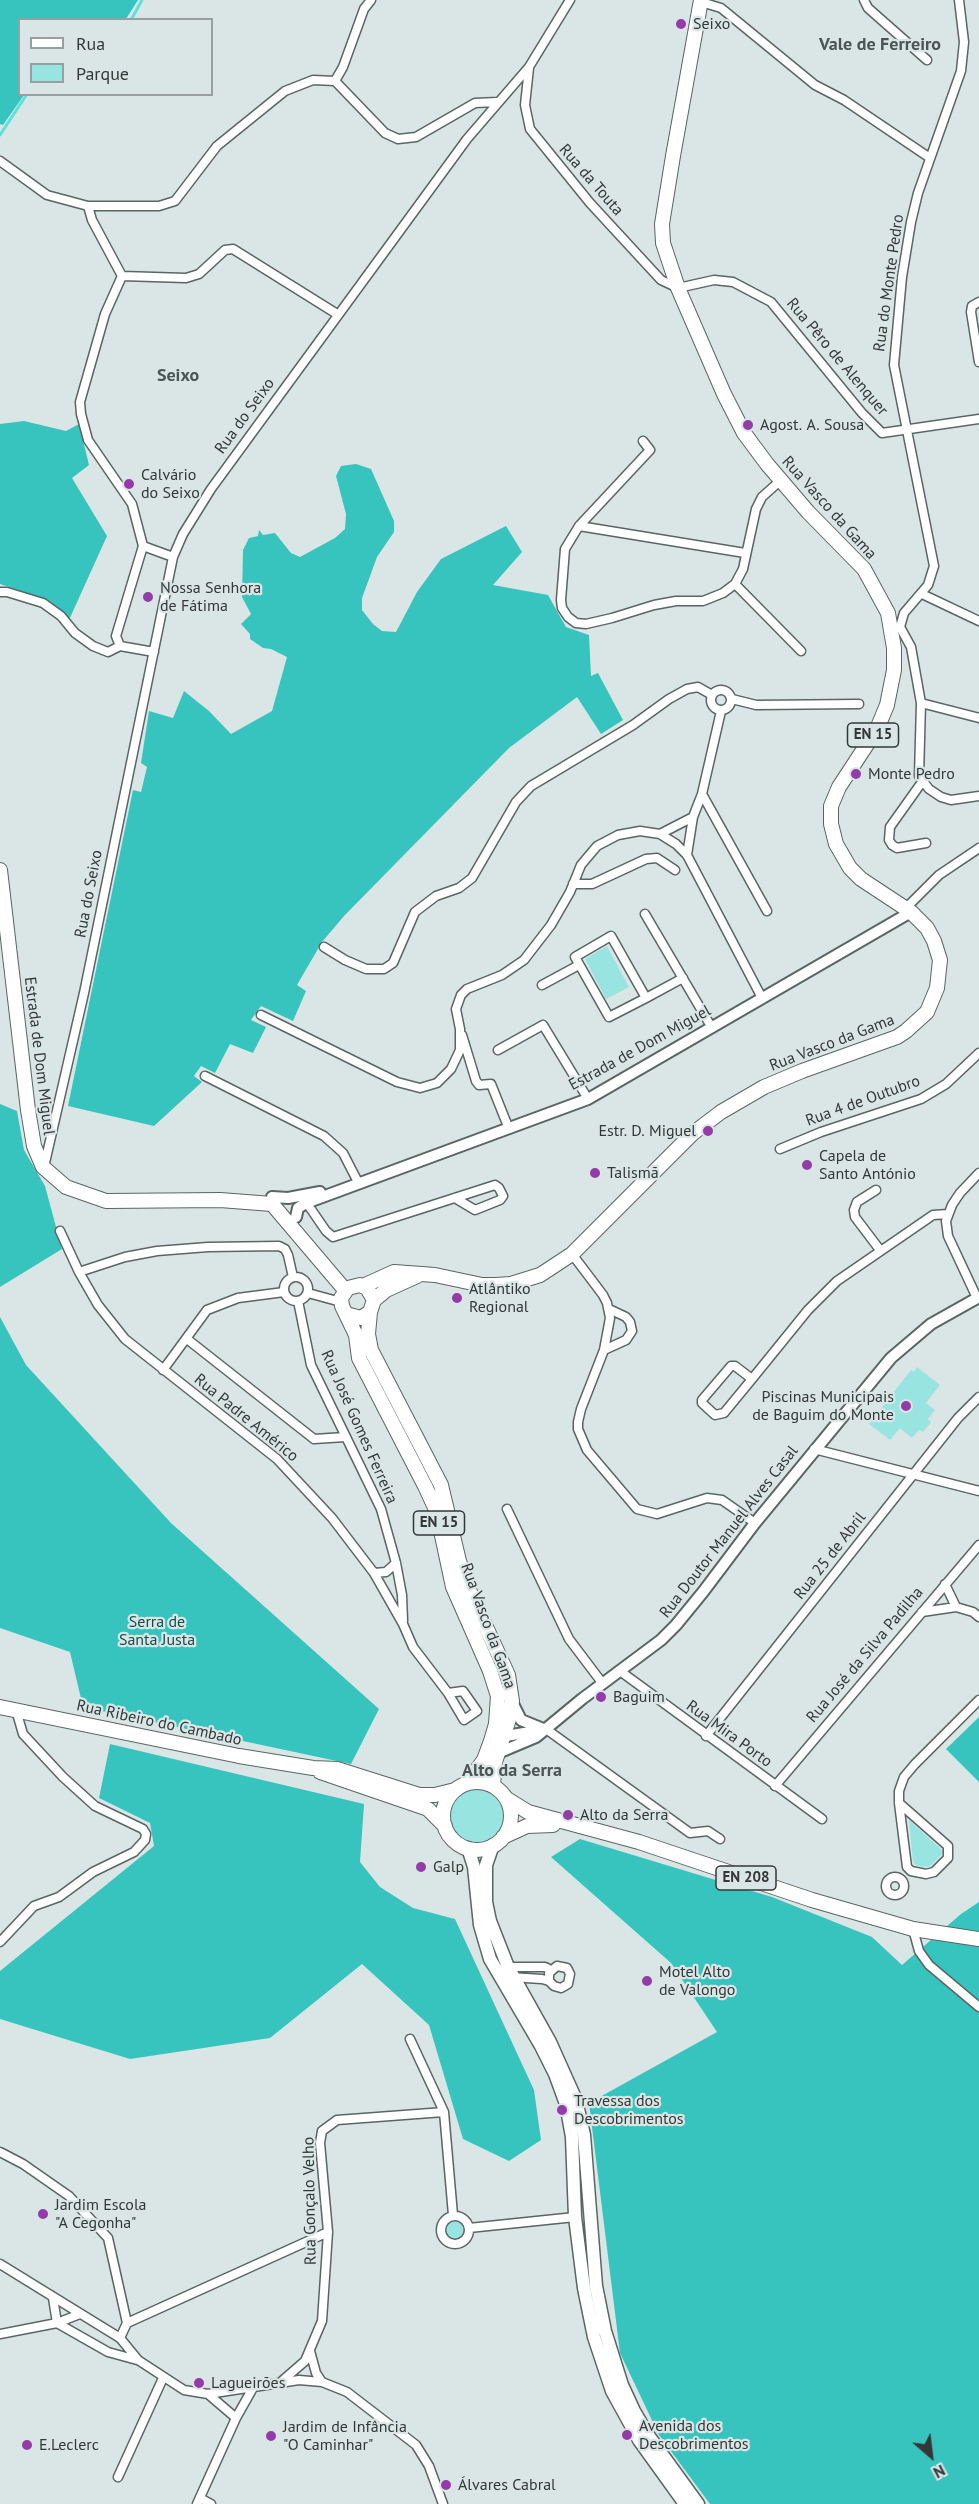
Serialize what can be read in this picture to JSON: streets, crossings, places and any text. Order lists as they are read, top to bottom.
{
  "streets": {
    "main road": [
      "Rua Vasco da Gama",
      "EN 15",
      "Estrada de Dom Miguel",
      "Rua Ribeiro do Cambado",
      "EN 208"
    ],
    "street": [
      "Rua da Touta",
      "Rua do Monte Pedro",
      "Rua Pêro de Alenquer",
      "Rua do Seixo",
      "Rua 4 de Outubro",
      "Rua Padre Américo",
      "Rua José Gomes Ferreira",
      "Rua Doutor Manuel Alves Casal",
      "Rua 25 de Abril",
      "Rua José da Silva Padilha",
      "Rua Mira Porto",
      "Rua Gonçalo Velho"
    ]
  },
  "crossings": [
    ["Rua da Touta", "Rua Pêro de Alenquer"],
    ["Rua da Touta", "Rua do Seixo"],
    ["Rua da Touta", "Rua Vasco da Gama"],
    ["Rua do Monte Pedro", "Rua Pêro de Alenquer"],
    ["Rua do Monte Pedro", "Rua Vasco da Gama"],
    ["Rua Pêro de Alenquer", "Rua Vasco da Gama"],
    ["Rua do Seixo", "Estrada de Dom Miguel"],
    ["Rua Vasco da Gama", "Estrada de Dom Miguel"],
    ["Rua Vasco da Gama", "Rua Doutor Manuel Alves Casal"],
    ["Rua Vasco da Gama", "Rua Ribeiro do Cambado"],
    ["Rua Vasco da Gama", "EN 208"],
    ["Rua Padre Américo", "Rua José Gomes Ferreira"],
    ["Rua Doutor Manuel Alves Casal", "Rua Mira Porto"],
    ["Rua 25 de Abril", "Rua Mira Porto"],
    ["Rua José da Silva Padilha", "Rua Mira Porto"],
    ["Rua Ribeiro do Cambado", "EN 208"]
  ],
  "districts": ["Vale de Ferreiro", "Seixo", "Alto da Serra"],
  "parks": ["Serra de Santa Justa"],
  "places": [
    "Seixo",
    "Agost. A. Sousa",
    "Calvário do Seixo",
    "Nossa Senhora de Fátima",
    "Monte Pedro",
    "Estr. D. Miguel",
    "Capela de Santo António",
    "Talismã",
    "Atlântiko Regional",
    "Piscinas Municipais de Baguim do Monte",
    "Baguim",
    "Alto da Serra",
    "Galp",
    "Motel Alto de Valongo",
    "Travessa dos Descobrimentos",
    "Jardim Escola \"A Cegonha\"",
    "Lagueirões",
    "Avenida dos Descobrimentos",
    "Jardim de Infância \"O Caminhar\"",
    "E.Leclerc",
    "Álvares Cabral"
  ],
  "legend": ["Rua", "Parque"],
  "north": "bottom right"
}
